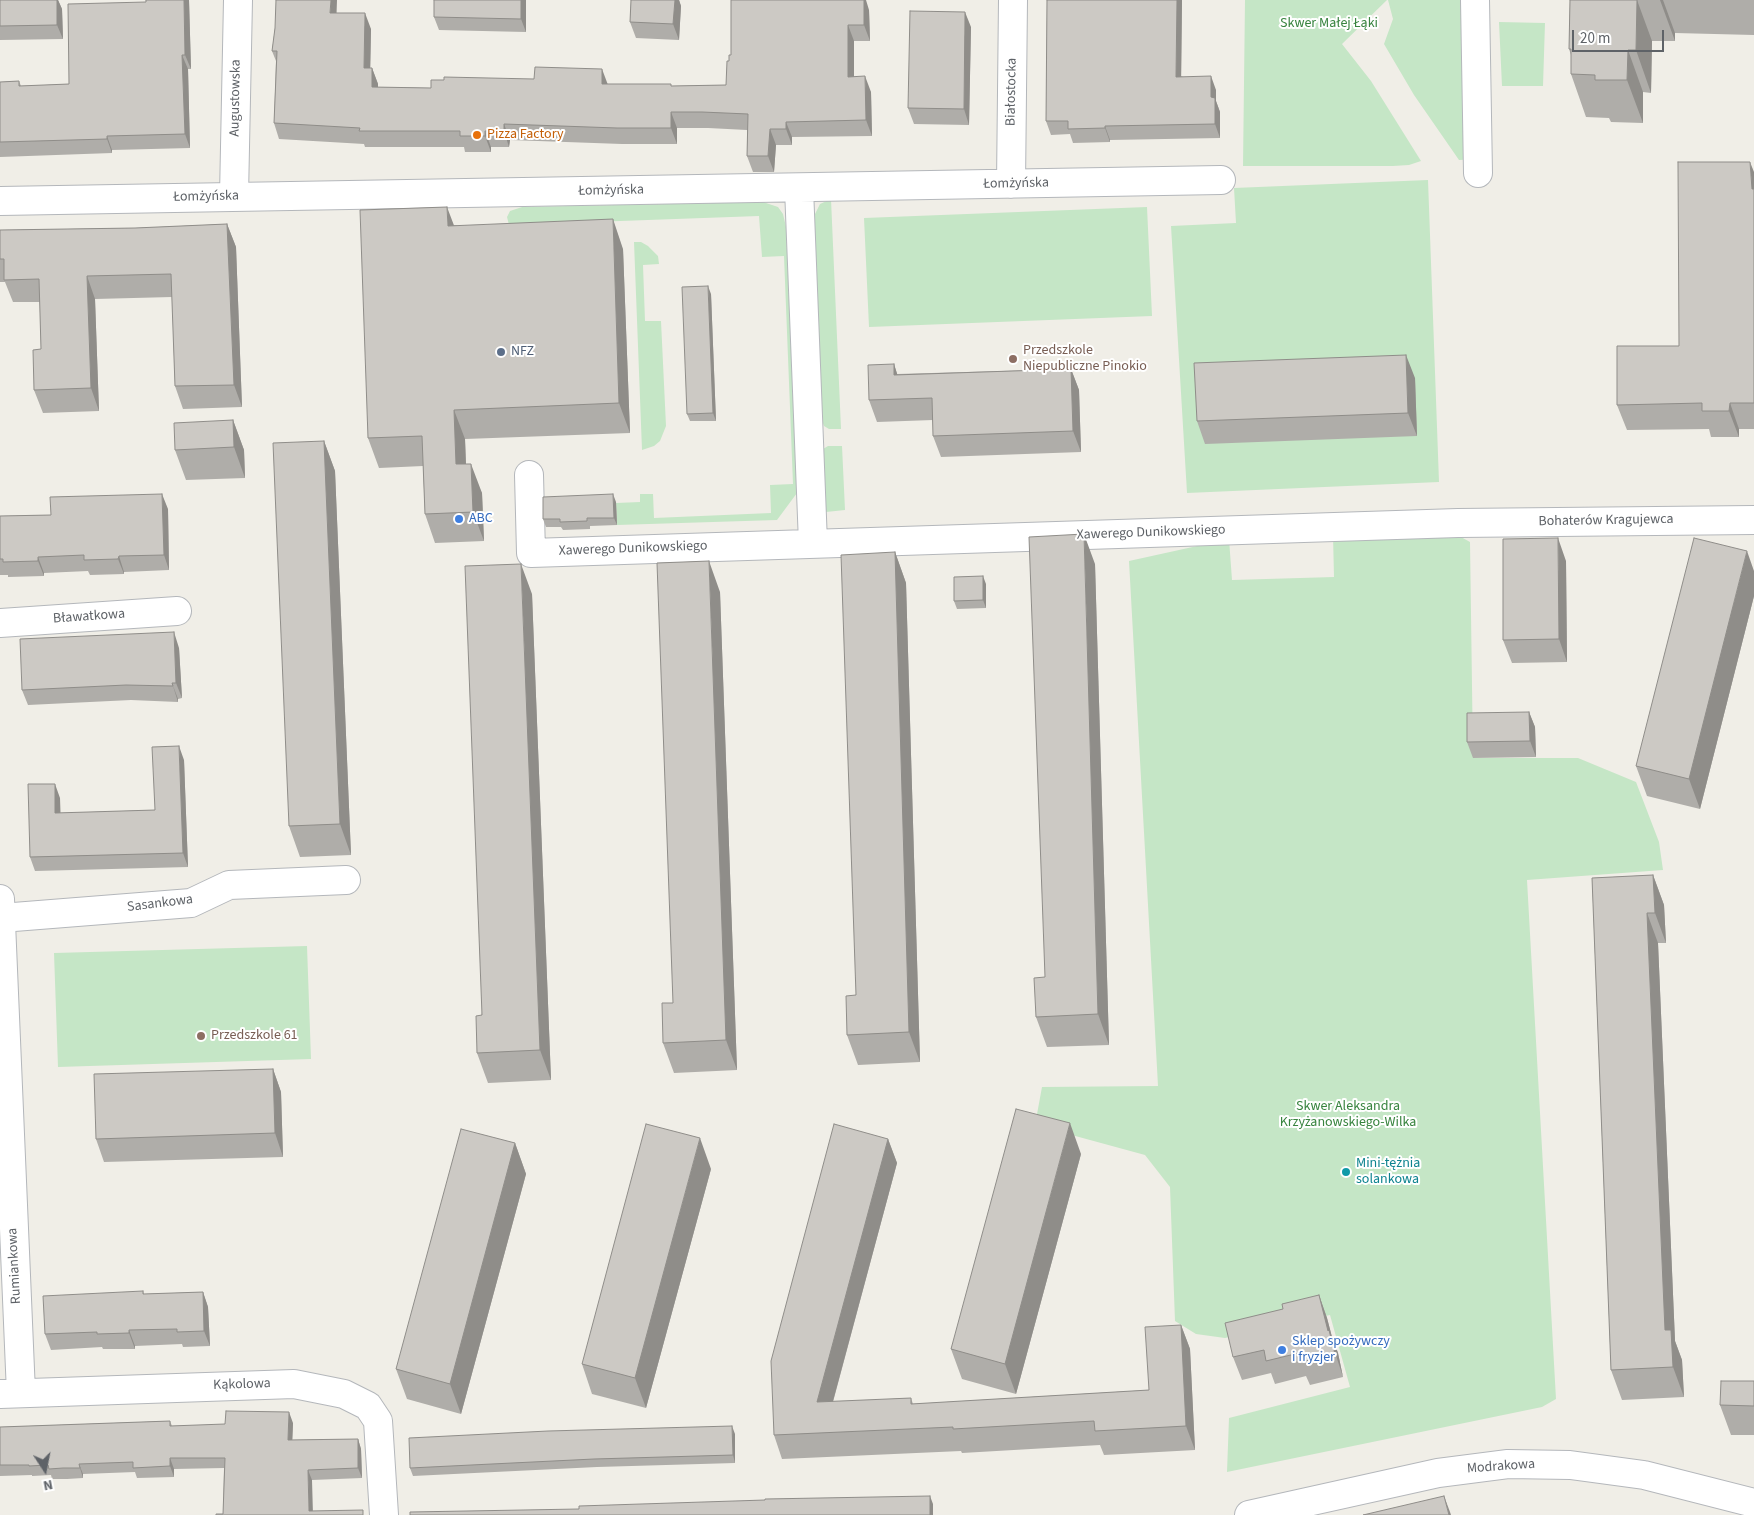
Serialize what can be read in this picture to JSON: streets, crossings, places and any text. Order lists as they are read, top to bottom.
{
  "streets": {
    "street": [
      "Białostocka",
      "Augustowska",
      "Łomżyńska",
      "Bohaterów Kragujewca",
      "Xawerego Dunikowskiego",
      "Bławatkowa",
      "Sasankowa",
      "Rumiankowa",
      "Kąkolowa",
      "Modrakowa"
    ]
  },
  "crossings": [
    ["Białostocka", "Łomżyńska"],
    ["Augustowska", "Łomżyńska"],
    ["Bohaterów Kragujewca", "Xawerego Dunikowskiego"],
    ["Sasankowa", "Rumiankowa"],
    ["Rumiankowa", "Kąkolowa"]
  ],
  "parks": ["Skwer Małej Łąki", "Skwer Aleksandra Krzyżanowskiego-Wilka"],
  "places": [
    "Pizza Factory",
    "NFZ",
    "Przedszkole Niepubliczne Pinokio",
    "ABC",
    "Przedszkole 61",
    "Mini-tężnia solankowa",
    "Sklep spożywczy i fryzjer"
  ],
  "scale_bar": "20 m",
  "north": "bottom"
}
